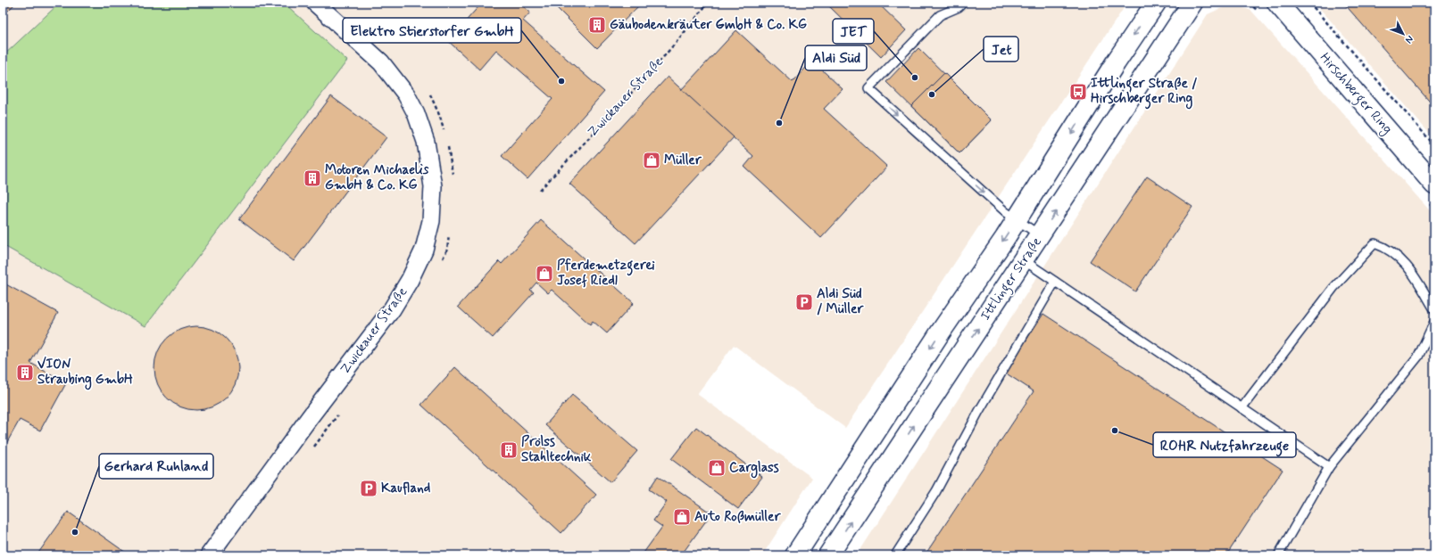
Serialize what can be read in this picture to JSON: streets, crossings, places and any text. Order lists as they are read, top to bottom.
{
  "streets": {
    "street": ["Hirschberger Ring", "Zwickauer Straße", "Ittlinger Straße"]
  },
  "places": {
    "building": [
      "Gäubodenkräuter GmbH & Co. KG",
      "Motoren Michaelis GmbH & Co. KG",
      "VION Straubing GmbH",
      "Prölss Stahltechnik"
    ],
    "other": [
      "JET",
      "Elektro Stierstorfer GmbH",
      "Jet",
      "Aldi Süd",
      "ROHR Nutzfahrzeuge",
      "Gerhard Ruhland"
    ],
    "bus stop": ["Ittlinger Straße / Hirschberger Ring"],
    "shop": [
      "Müller",
      "Pferdemetzgerei Josef Riedl",
      "Carglass",
      "Auto Roßmüller"
    ],
    "parking": ["Aldi Süd / Müller", "Kaufland"]
  },
  "north": "bottom right"
}
